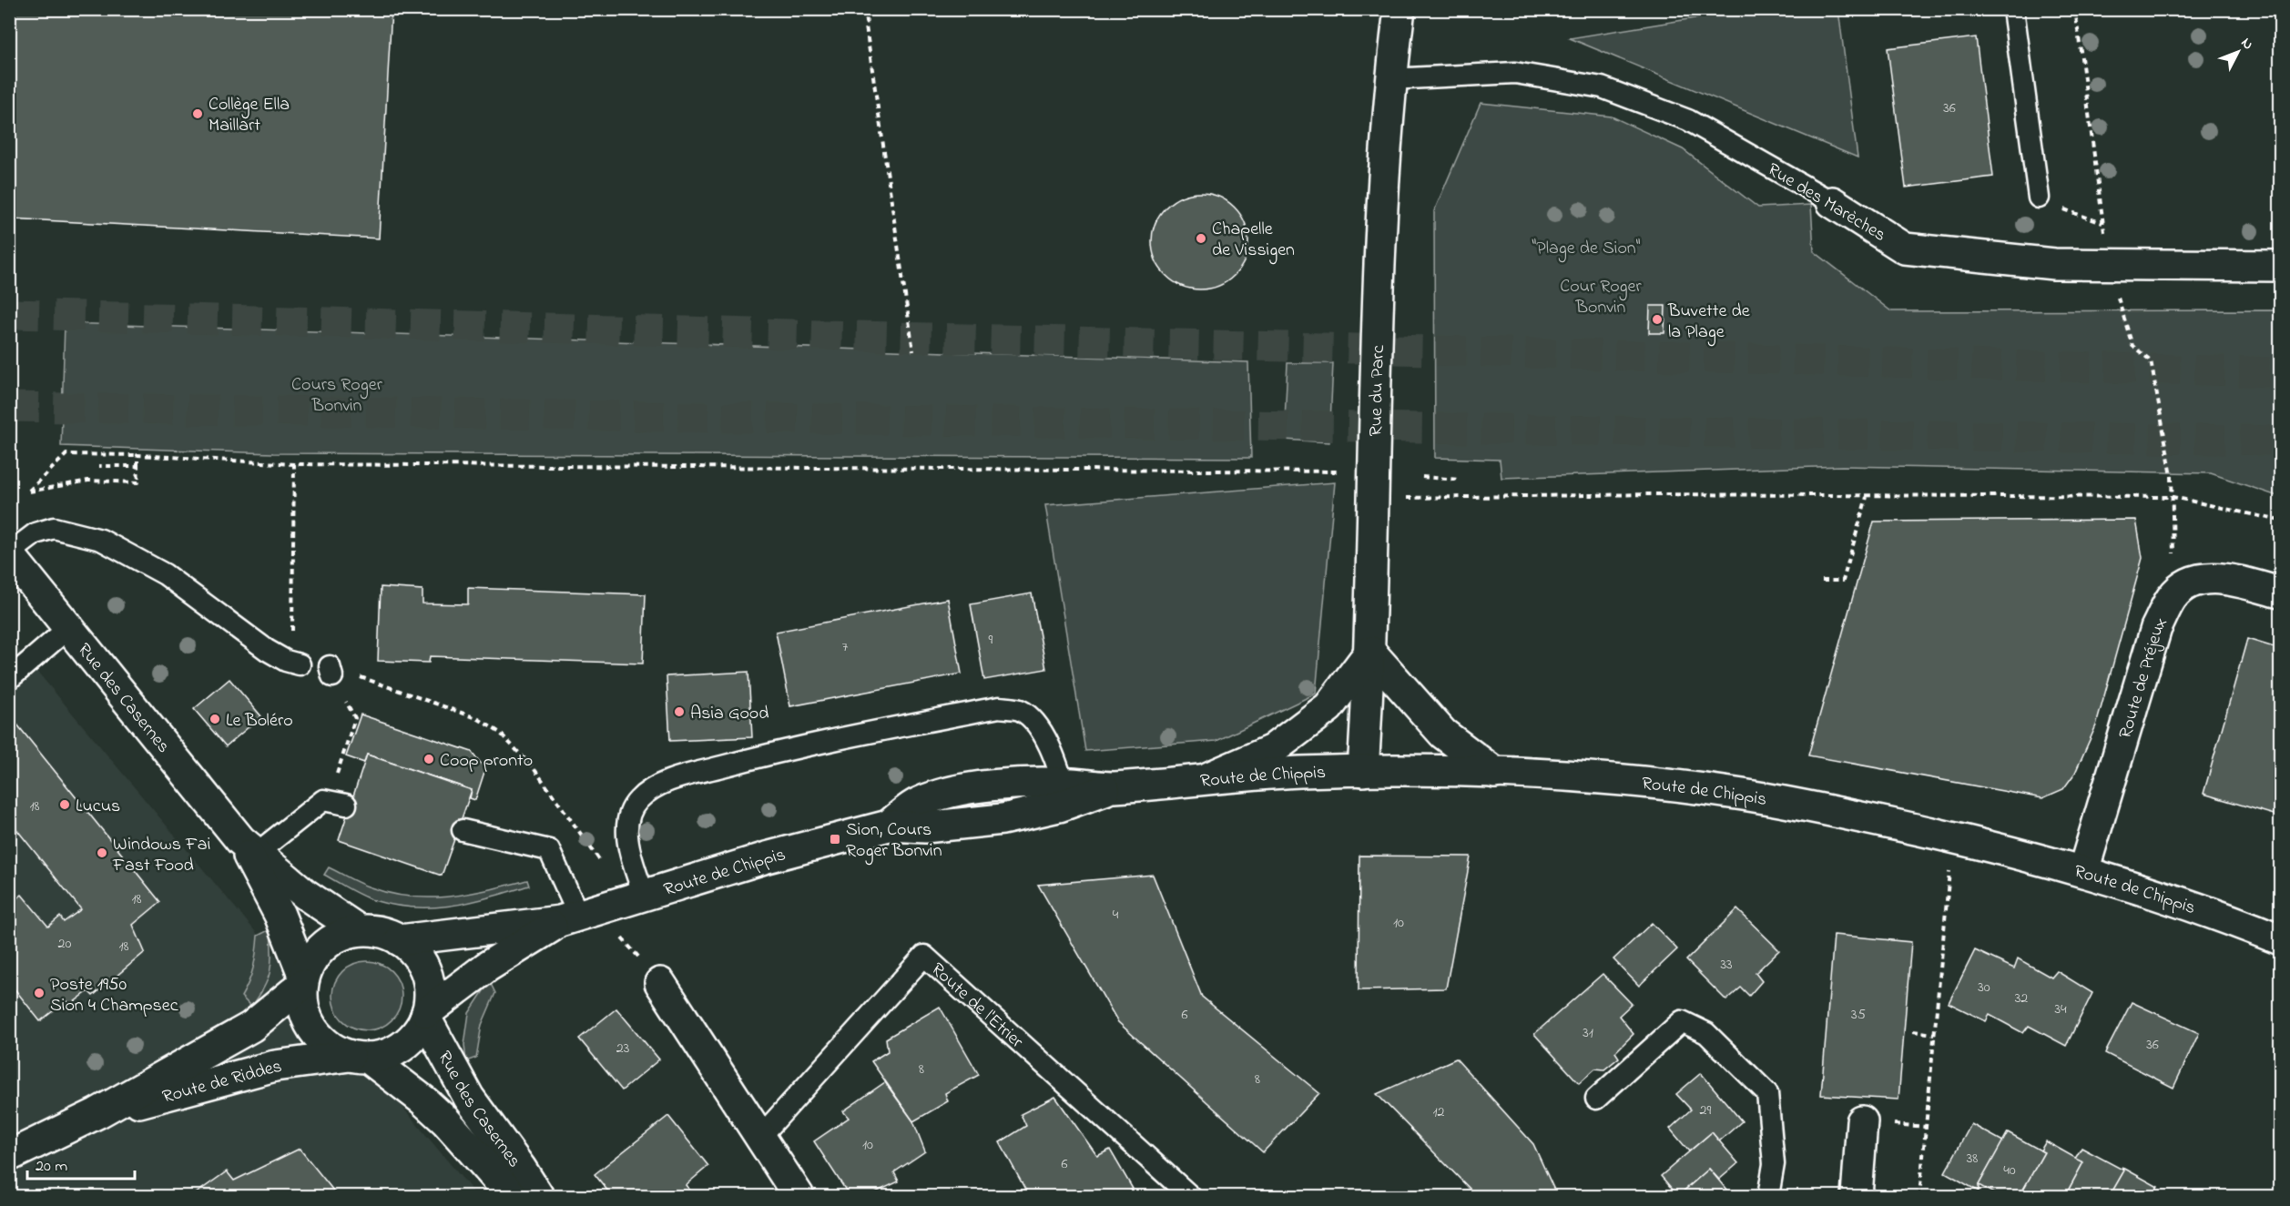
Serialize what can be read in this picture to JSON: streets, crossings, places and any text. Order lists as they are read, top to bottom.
{
  "streets": {
    "street": [
      "Rue des Marèches",
      "Rue du Parc",
      "Route de Préjeux",
      "Rue des Casernes",
      "Route de Chippis",
      "Route de Riddes"
    ],
    "lane": ["Route de l'Etrier"]
  },
  "crossings": [
    ["Rue des Marèches", "Rue du Parc"],
    ["Rue du Parc", "Route de Chippis"],
    ["Route de Préjeux", "Route de Chippis"],
    ["Rue des Casernes", "Route de Chippis"],
    ["Rue des Casernes", "Route de Riddes"],
    ["Route de Chippis", "Route de Riddes"]
  ],
  "parks": ["\"Plage de Sion\"", "Cour Roger Bonvin", "Cours Roger Bonvin"],
  "places": {
    "other": [
      "Collège Ella Maillart",
      "Chapelle de Vissigen",
      "Buvette de la Plage",
      "Asia Good",
      "Le Boléro",
      "Coop pronto",
      "Lucus",
      "Windows Fai Fast Food",
      "Poste 1950 Sion 4 Champsec"
    ],
    "transit": ["Sion, Cours Roger Bonvin"]
  },
  "house_numbers": [
    "36",
    "9",
    "7",
    "18",
    "18",
    "4",
    "10",
    "20",
    "18",
    "33",
    "30",
    "32",
    "34",
    "6",
    "35",
    "31",
    "36",
    "23",
    "8",
    "8",
    "29",
    "12",
    "10",
    "38",
    "6",
    "40"
  ],
  "scale_bar": "20 m",
  "north": "top right"
}
